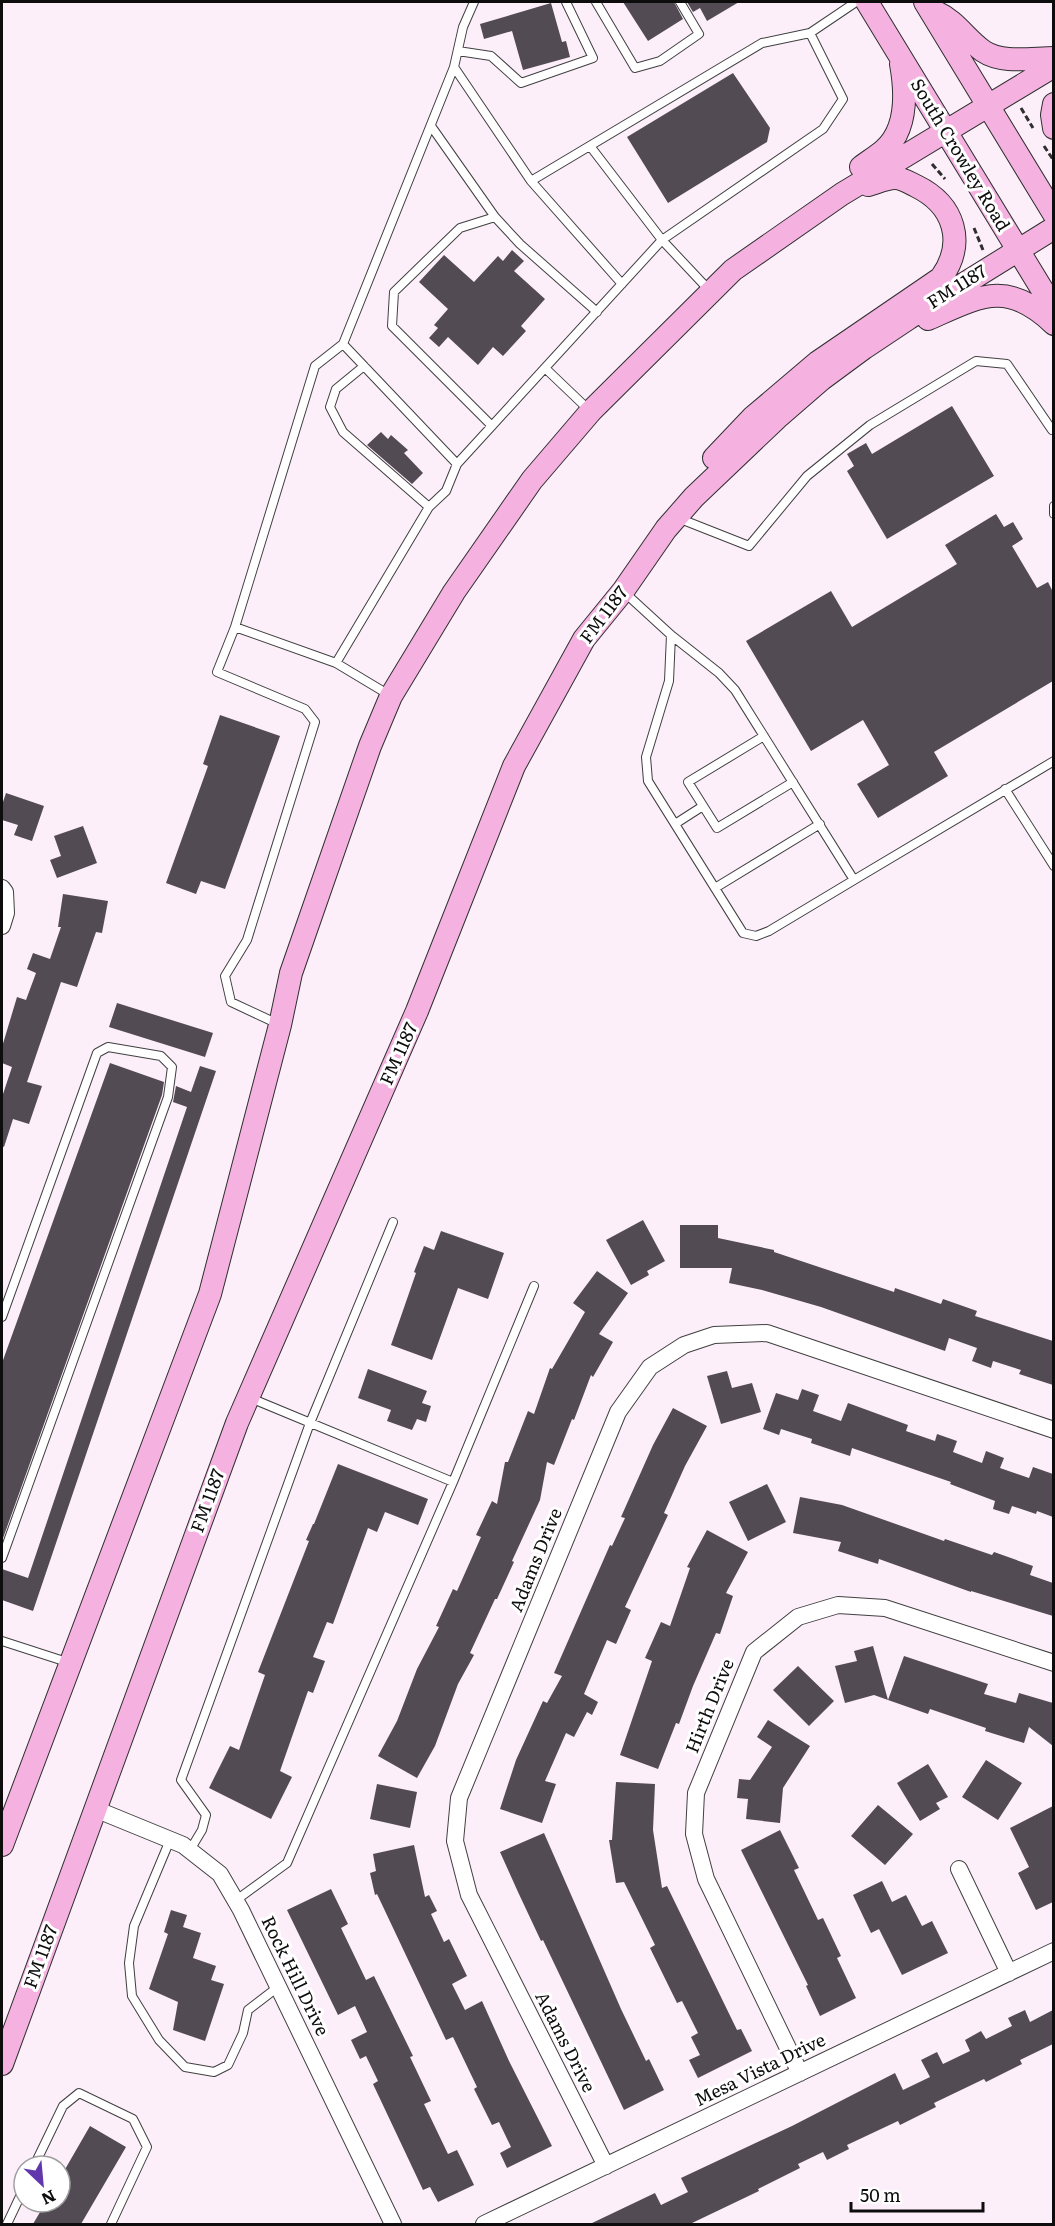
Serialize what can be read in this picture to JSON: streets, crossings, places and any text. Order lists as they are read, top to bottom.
{
  "streets": {
    "main road": ["South Crowley Road", "FM 1187"],
    "street": [
      "Adams Drive",
      "Hirth Drive",
      "Rock Hill Drive",
      "Mesa Vista Drive"
    ]
  },
  "crossings": [
    ["South Crowley Road", "FM 1187"],
    ["FM 1187", "Rock Hill Drive"],
    ["Adams Drive", "Mesa Vista Drive"],
    ["Hirth Drive", "Mesa Vista Drive"]
  ],
  "scale_bar": "50 m",
  "north": "bottom right"
}
